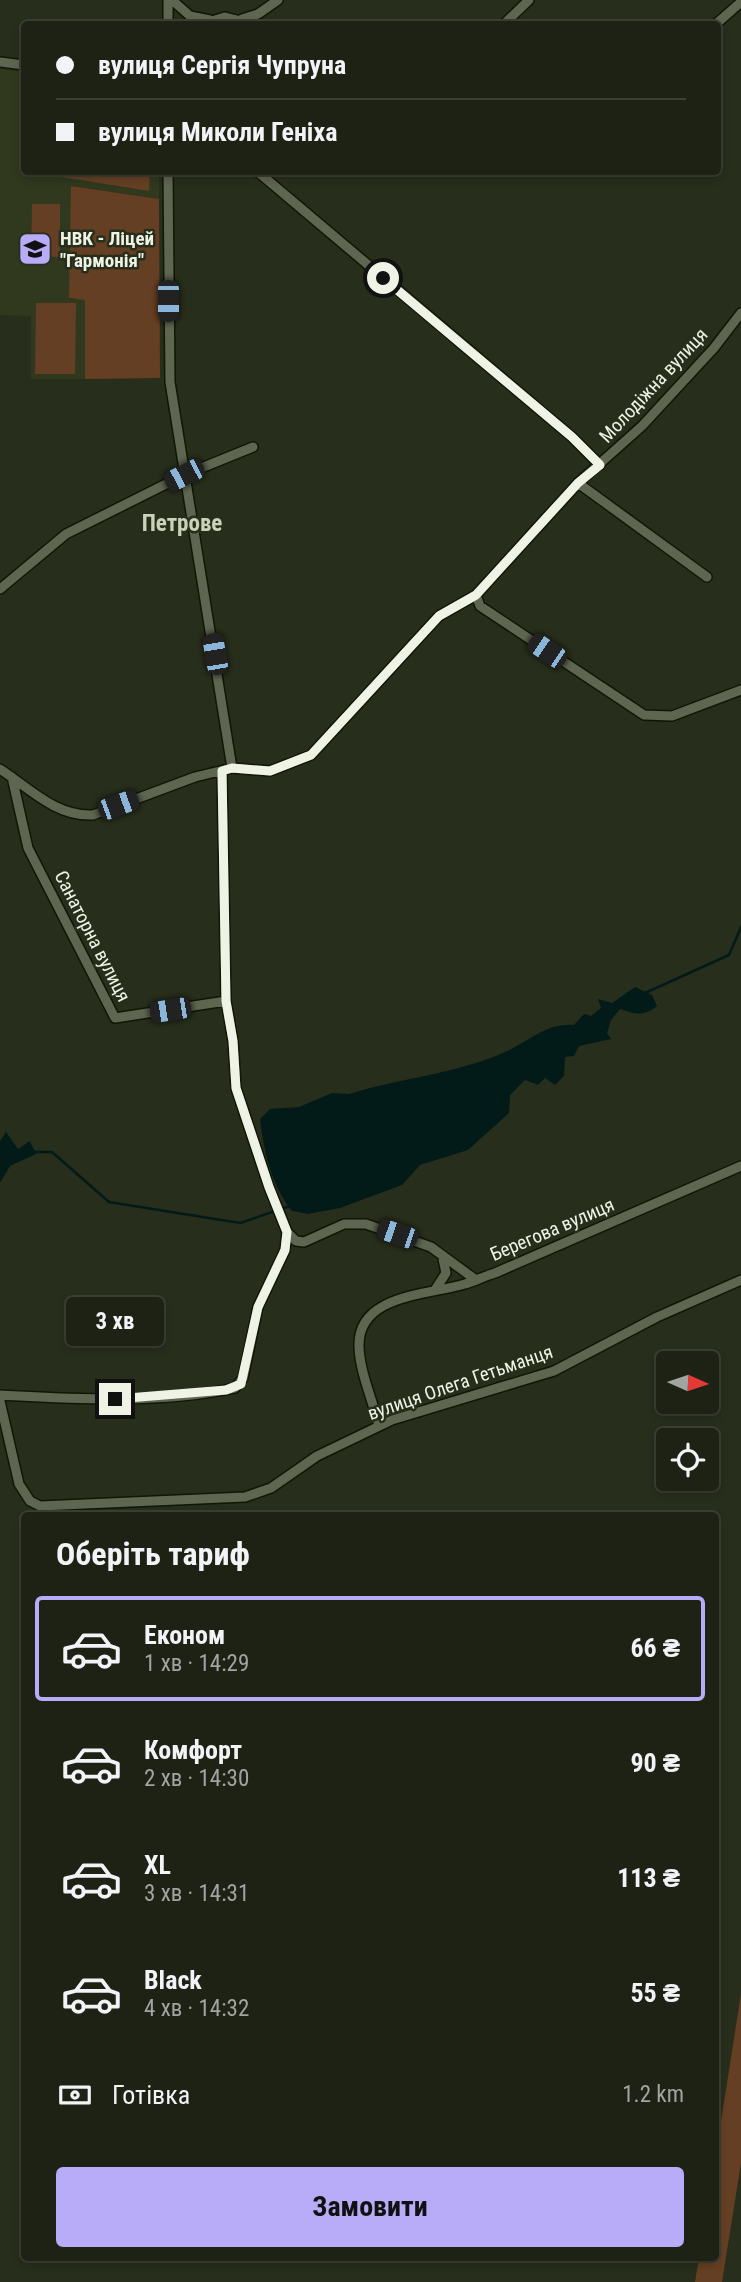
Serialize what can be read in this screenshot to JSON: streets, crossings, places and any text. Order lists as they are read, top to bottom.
{
  "streets": {
    "street": [
      "Молодіжна вулиця",
      "Санаторна вулиця",
      "Берегова вулиця",
      "вулиця Олега Гетьманця"
    ]
  },
  "crossings": [
    ["Молодіжна вулиця", "Санаторна вулиця"],
    ["Берегова вулиця", "вулиця Олега Гетьманця"]
  ],
  "districts": ["Петрове"],
  "places": {
    "school or university": ["НВК - Ліцей \"Гармонія\""]
  },
  "north": "right",
  "page": {
    "banner": ["вулиця Сергія Чупруна", "вулиця Миколи Геніха"],
    "bubble": "3 хв",
    "heading": "Оберіть тариф",
    "list": [
      {
        "name": "Економ",
        "note": "1 хв · 14:29",
        "value": "66 ₴"
      },
      {
        "name": "Комфорт",
        "note": "2 хв · 14:30",
        "value": "90 ₴"
      },
      {
        "name": "XL",
        "note": "3 хв · 14:31",
        "value": "113 ₴"
      },
      {
        "name": "Black",
        "note": "4 хв · 14:32",
        "value": "55 ₴"
      }
    ],
    "pay": ["Готівка", "1.2 km"],
    "buttons": "Замовити"
  }
}
